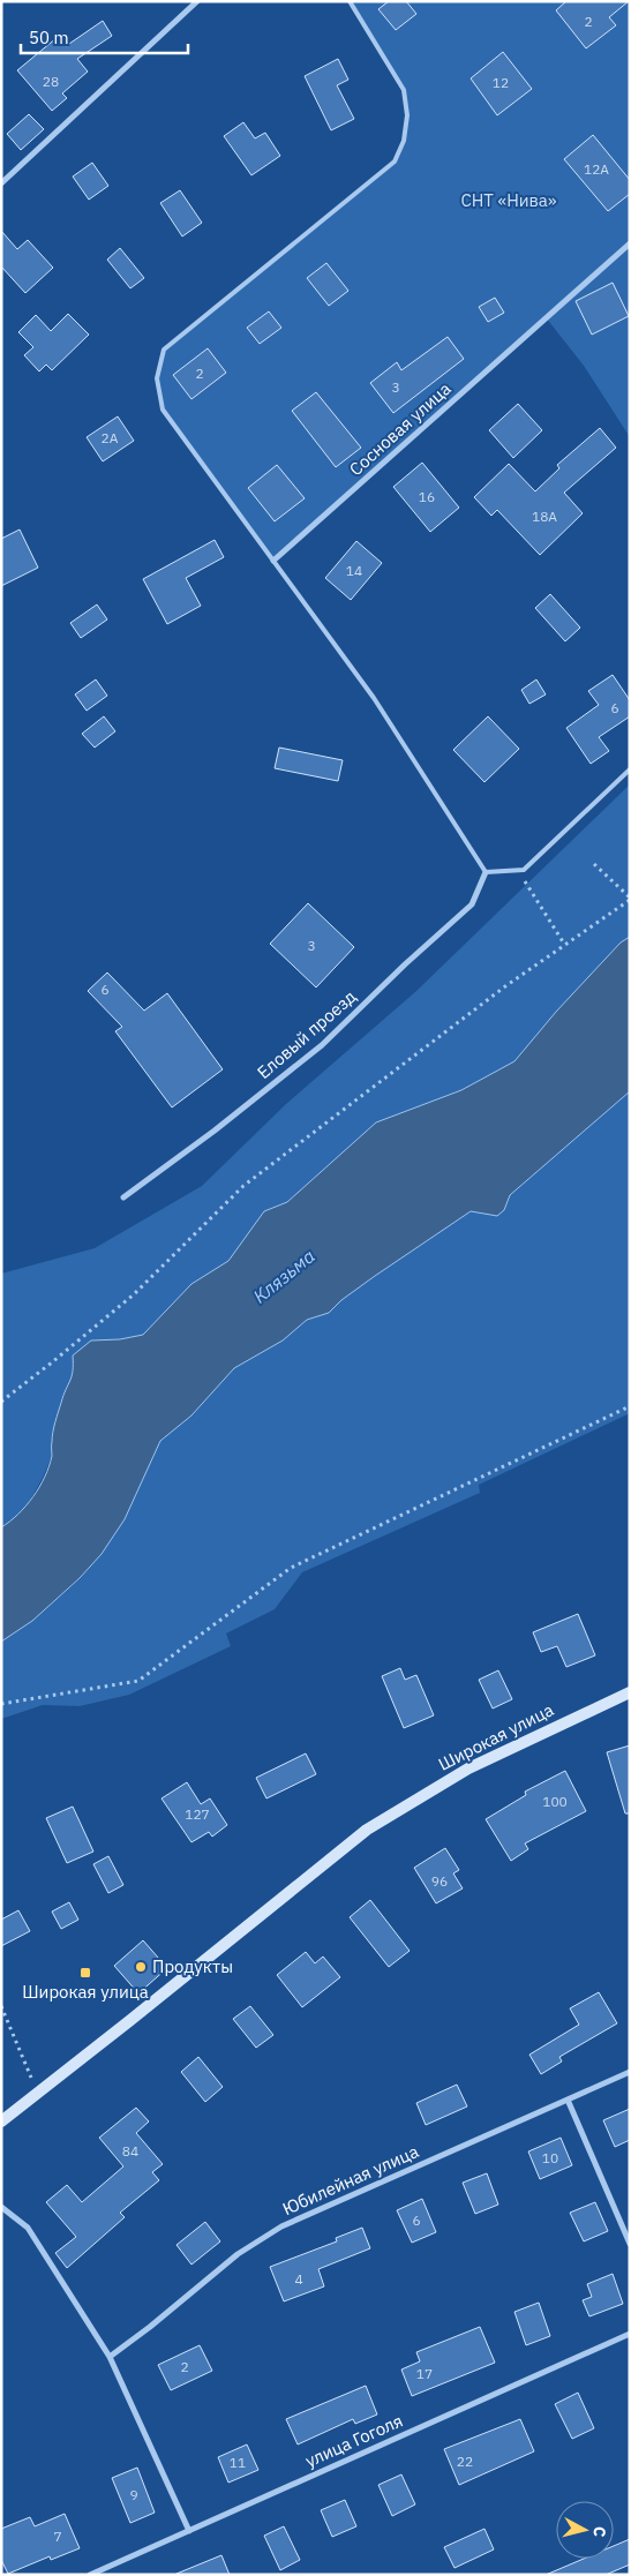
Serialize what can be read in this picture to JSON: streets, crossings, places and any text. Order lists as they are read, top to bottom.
{
  "streets": {
    "street": [
      "Сосновая улица",
      "Еловый проезд",
      "Широкая улица",
      "Юбилейная улица",
      "улица Гоголя"
    ]
  },
  "water": ["Клязьма"],
  "parks": ["СНТ «Нива»"],
  "places": {
    "other": ["Продукты"],
    "transit": ["Широкая улица"]
  },
  "house_numbers": [
    "2",
    "28",
    "12",
    "12А",
    "2",
    "3",
    "2А",
    "16",
    "18А",
    "14",
    "6",
    "3",
    "6",
    "100",
    "127",
    "96",
    "84",
    "10",
    "6",
    "4",
    "2",
    "17",
    "22",
    "11",
    "9",
    "7"
  ],
  "scale_bar": "50 m",
  "north": "right"
}
